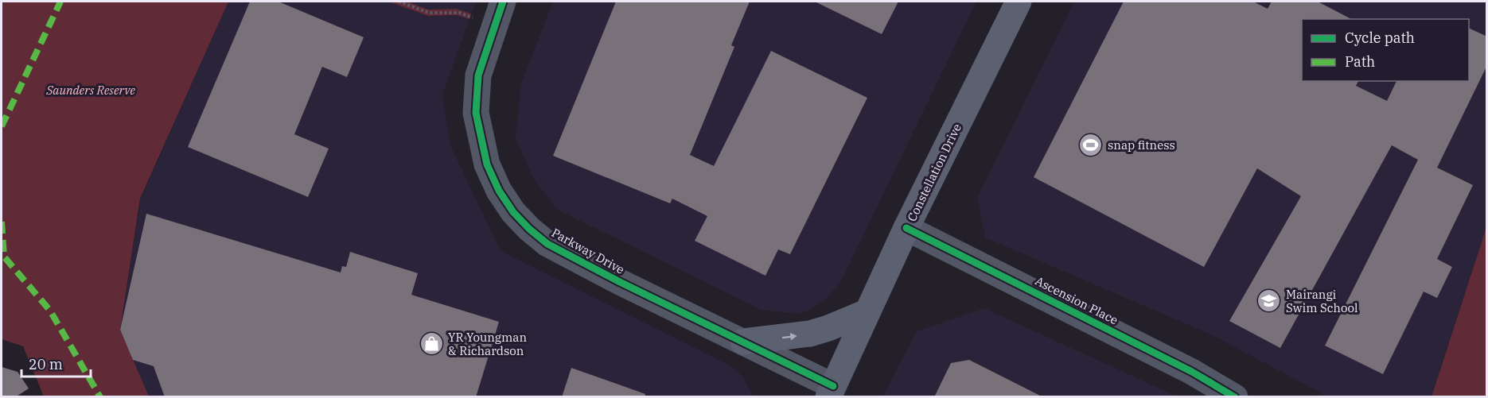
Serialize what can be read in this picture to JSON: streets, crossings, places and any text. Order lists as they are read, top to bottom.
{
  "streets": {
    "main road": ["Constellation Drive"],
    "street": ["Parkway Drive", "Ascension Place"]
  },
  "crossings": [
    ["Constellation Drive", "Parkway Drive"],
    ["Constellation Drive", "Ascension Place"]
  ],
  "parks": ["Saunders Reserve"],
  "places": {
    "sports": ["snap fitness"],
    "school or university": ["Mairangi Swim School"],
    "shop": ["YR Youngman & Richardson"]
  },
  "legend": ["Cycle path", "Path"],
  "scale_bar": "20 m"
}
